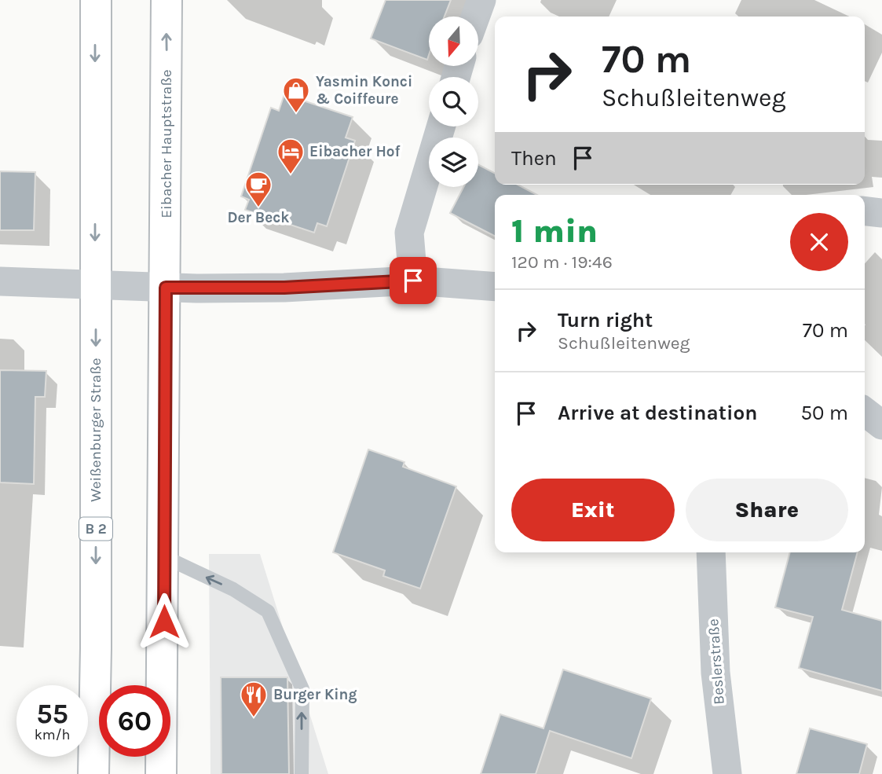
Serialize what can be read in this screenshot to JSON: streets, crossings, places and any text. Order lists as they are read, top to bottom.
{
  "streets": {
    "main road": ["Eibacher Hauptstraße", "Weißenburger Straße", "B 2"],
    "street": ["Beslerstraße"]
  },
  "crossings": [
    ["Weißenburger Straße", "B 2"]
  ],
  "places": {
    "shop": ["Yasmin Konci & Coiffeure"],
    "hotel": ["Eibacher Hof"],
    "cafe": ["Der Beck"],
    "restaurant": ["Burger King"]
  },
  "north": "bottom",
  "page": {
    "turn": ["70 m", "Schußleitenweg"],
    "then": "Then",
    "heading": ["1 min", "120 m · 19:46"],
    "list": [
      {
        "name": "Turn right",
        "note": "Schußleitenweg",
        "value": "70 m"
      },
      {
        "name": "Arrive at destination",
        "value": "50 m"
      }
    ],
    "buttons": ["Exit", "Share"],
    "speed": "55 km/h",
    "limit": "60"
  }
}
